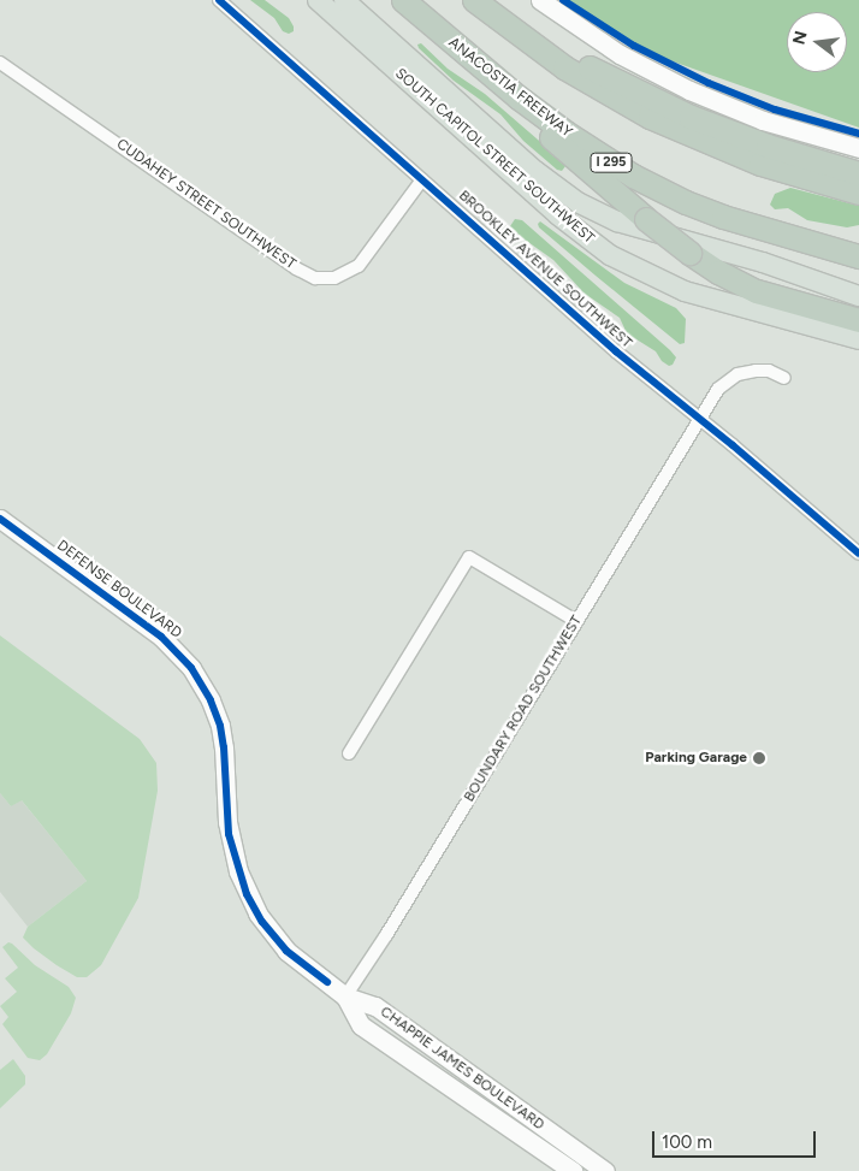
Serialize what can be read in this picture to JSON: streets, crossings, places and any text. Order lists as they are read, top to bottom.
{
  "streets": {
    "highway": ["ANACOSTIA FREEWAY", "I 295"],
    "main road": ["SOUTH CAPITOL STREET SOUTHWEST"],
    "street": [
      "CUDAHEY STREET SOUTHWEST",
      "BROOKLEY AVENUE SOUTHWEST",
      "DEFENSE BOULEVARD",
      "BOUNDARY ROAD SOUTHWEST",
      "CHAPPIE JAMES BOULEVARD"
    ]
  },
  "crossings": [
    ["CUDAHEY STREET SOUTHWEST", "BROOKLEY AVENUE SOUTHWEST"],
    ["BROOKLEY AVENUE SOUTHWEST", "BOUNDARY ROAD SOUTHWEST"],
    ["DEFENSE BOULEVARD", "BOUNDARY ROAD SOUTHWEST"],
    ["DEFENSE BOULEVARD", "CHAPPIE JAMES BOULEVARD"],
    ["BOUNDARY ROAD SOUTHWEST", "CHAPPIE JAMES BOULEVARD"]
  ],
  "places": ["Parking Garage"],
  "scale_bar": "100 m",
  "north": "left"
}
